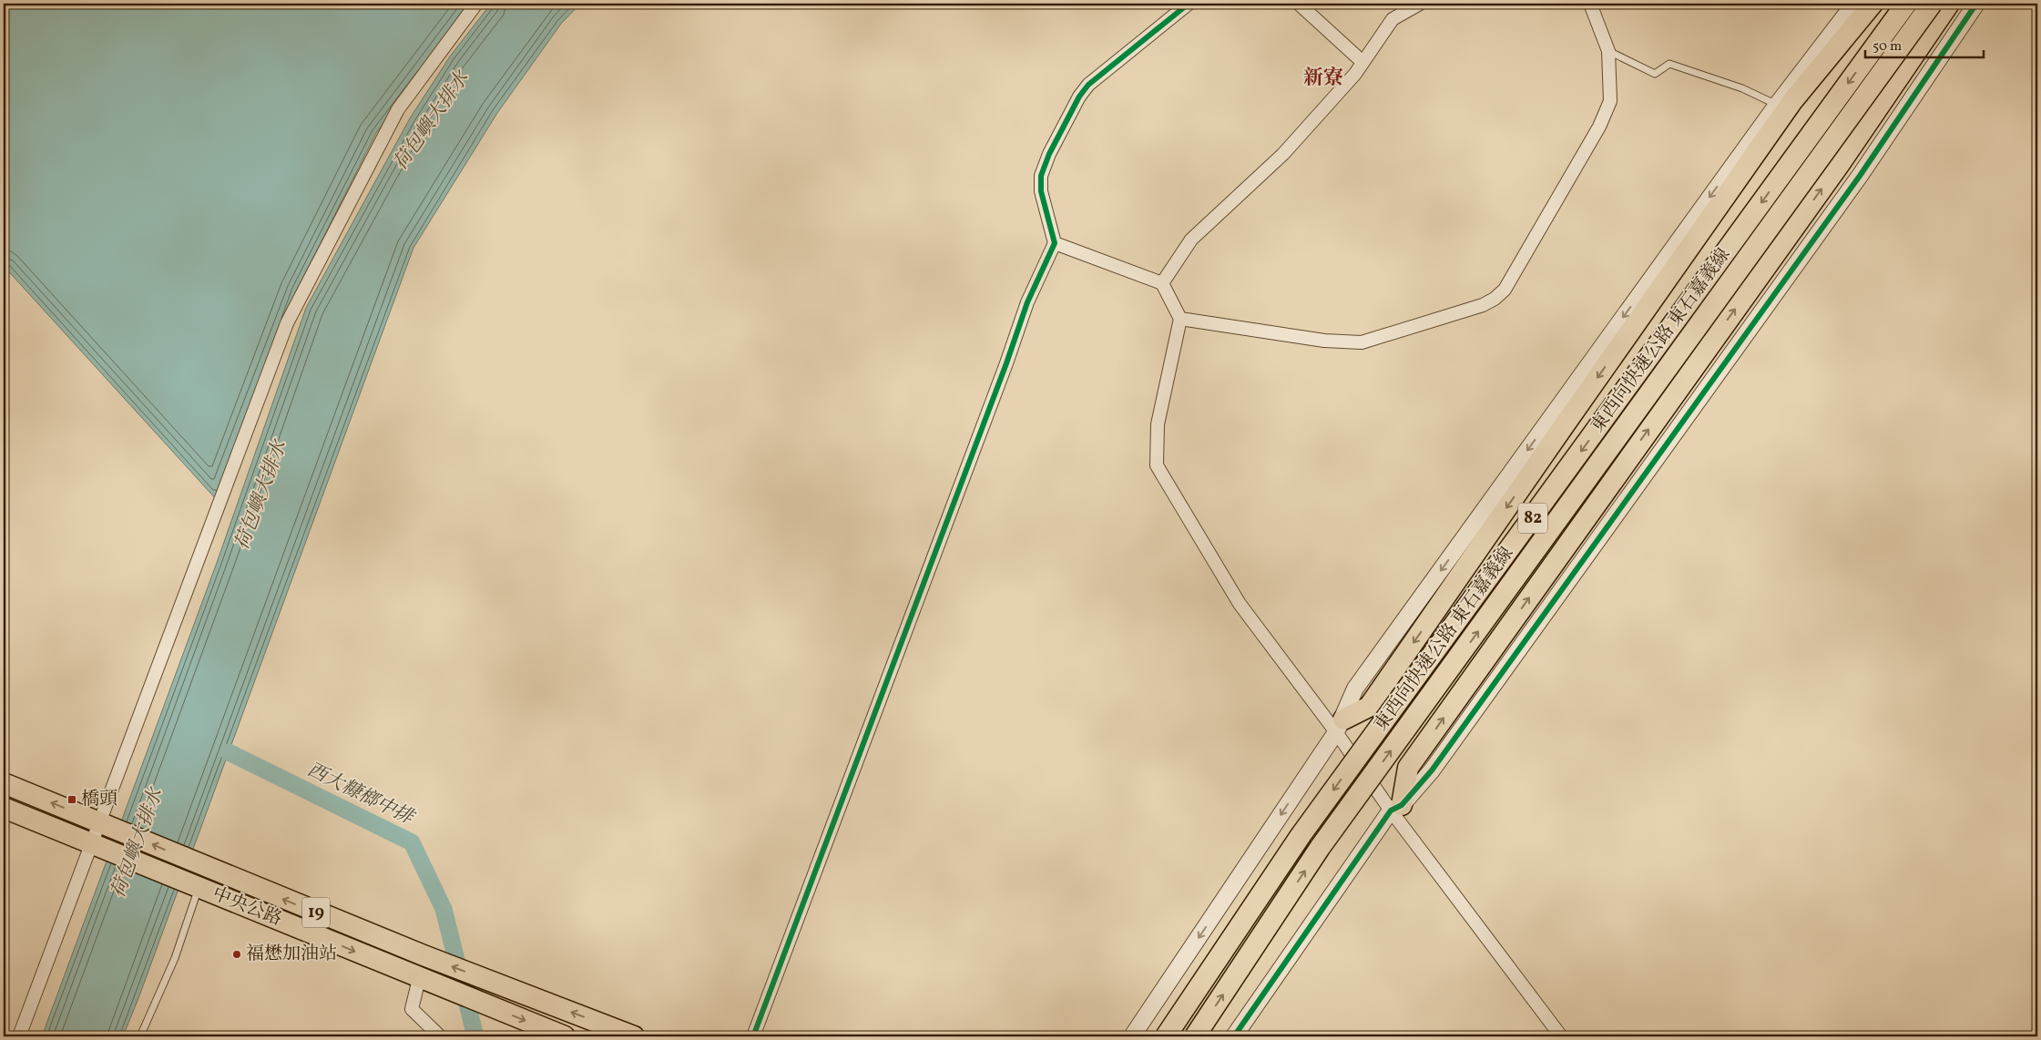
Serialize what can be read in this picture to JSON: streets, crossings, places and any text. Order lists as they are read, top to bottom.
{
  "streets": {
    "main road": [
      "東西向快速公路 東石嘉義線",
      "82",
      "中央公路",
      "19"
    ]
  },
  "crossings": [
    ["中央公路", "19"]
  ],
  "districts": ["新寮"],
  "water": ["荷包嶼大排水", "西大糠榔中排"],
  "places": {
    "transit": ["橋頭"],
    "other": ["福懋加油站"]
  },
  "scale_bar": "50 m"
}
